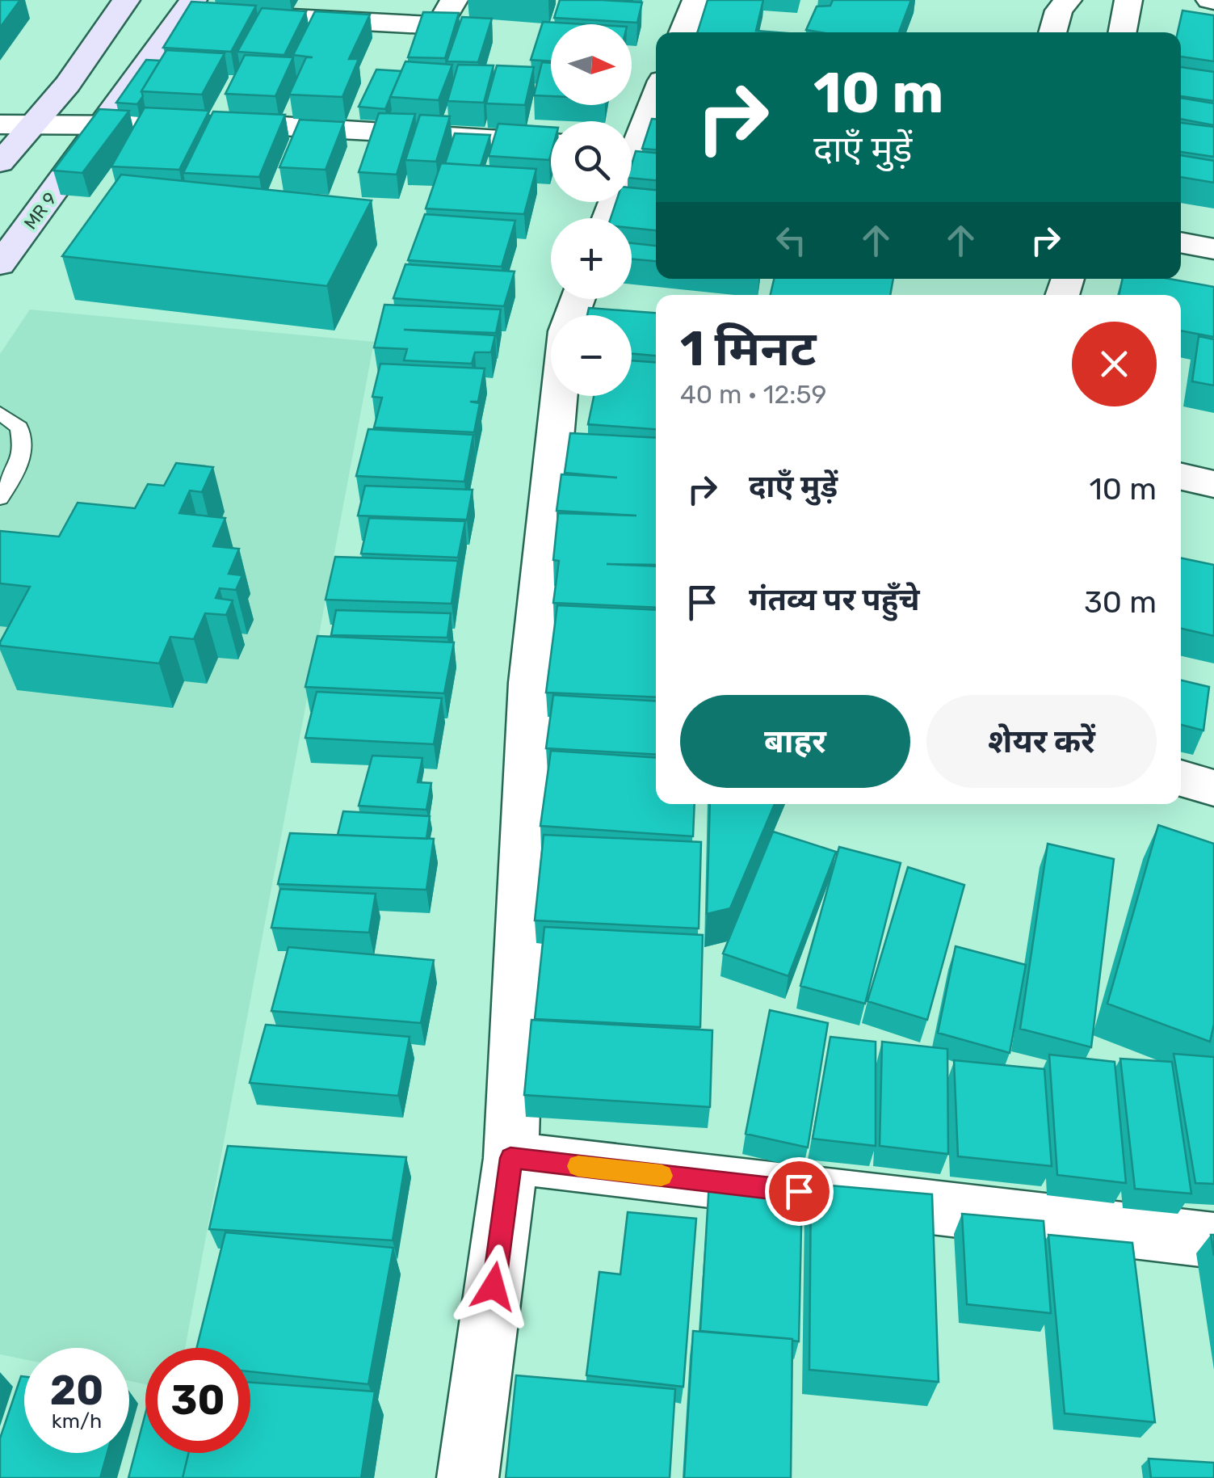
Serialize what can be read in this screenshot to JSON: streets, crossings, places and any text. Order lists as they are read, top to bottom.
{
  "streets": {
    "main road": ["MR 9"]
  },
  "north": "right",
  "page": {
    "map_buttons": ["+", "−"],
    "turn": ["10 m", "दाएँ मुड़ें"],
    "heading": ["1 मिनट", "40 m · 12:59"],
    "list": [
      {
        "name": "दाएँ मुड़ें",
        "value": "10 m"
      },
      {
        "name": "गंतव्य पर पहुँचे",
        "value": "30 m"
      }
    ],
    "buttons": ["बाहर", "शेयर करें"],
    "speed": "20 km/h",
    "limit": "30"
  }
}
